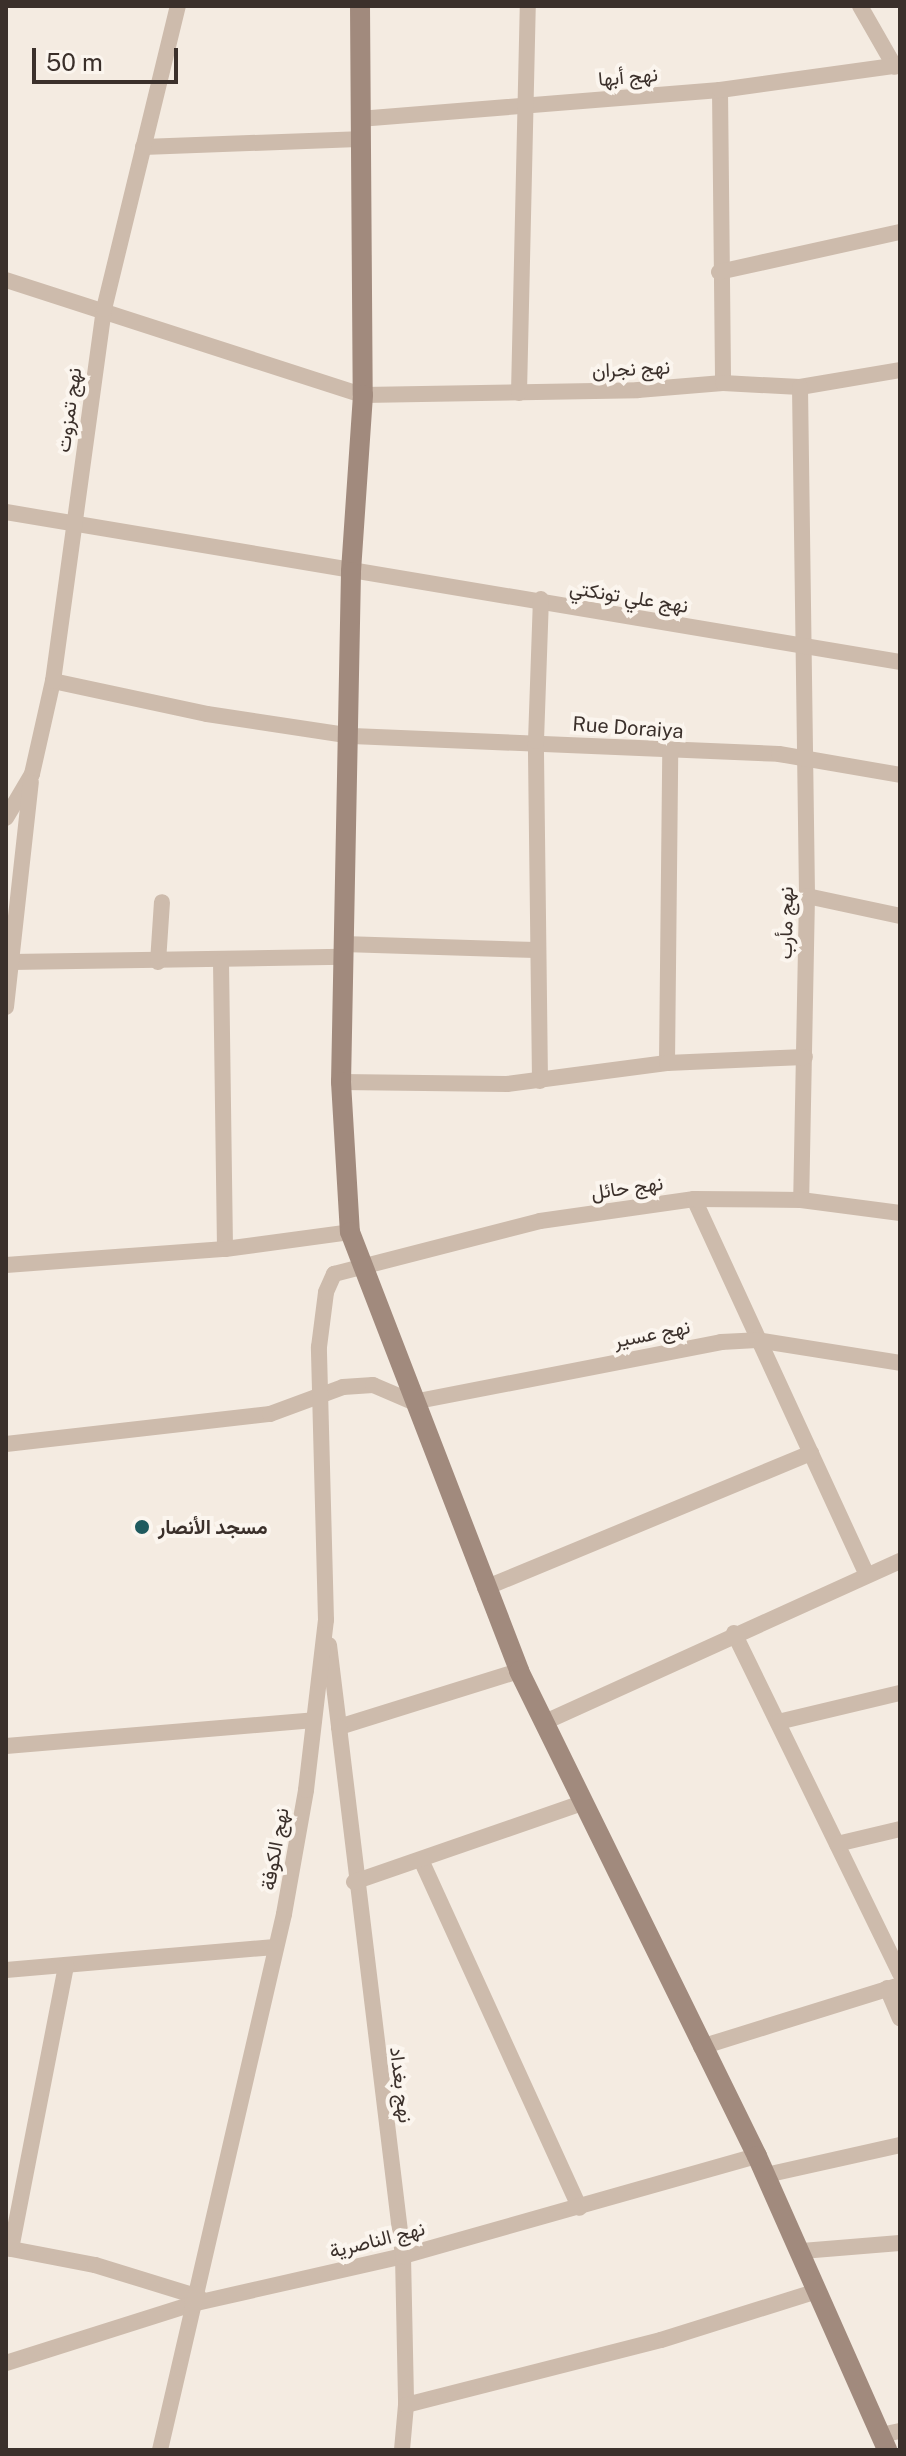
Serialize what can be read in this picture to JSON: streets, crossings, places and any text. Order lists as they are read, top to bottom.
{
  "streets": {
    "street": [
      "نهج أبها",
      "نهج نجران",
      "نهج تمزوت",
      "نهج علي تونكتي",
      "Rue Doraiya",
      "نهج مأرب",
      "نهج حائل",
      "نهج عسير",
      "نهج الكوفة",
      "نهج بغداد",
      "نهج الناصرية"
    ]
  },
  "crossings": [
    ["نهج أبها", "نهج تمزوت"],
    ["نهج نجران", "نهج تمزوت"],
    ["نهج نجران", "نهج مأرب"],
    ["نهج تمزوت", "نهج علي تونكتي"],
    ["نهج تمزوت", "Rue Doraiya"],
    ["نهج علي تونكتي", "نهج مأرب"],
    ["Rue Doraiya", "نهج مأرب"],
    ["نهج مأرب", "نهج حائل"],
    ["نهج حائل", "نهج الكوفة"],
    ["نهج الكوفة", "نهج بغداد"],
    ["نهج الكوفة", "نهج الناصرية"],
    ["نهج بغداد", "نهج الناصرية"]
  ],
  "places": ["مسجد الأنصار"],
  "scale_bar": "50 m"
}
